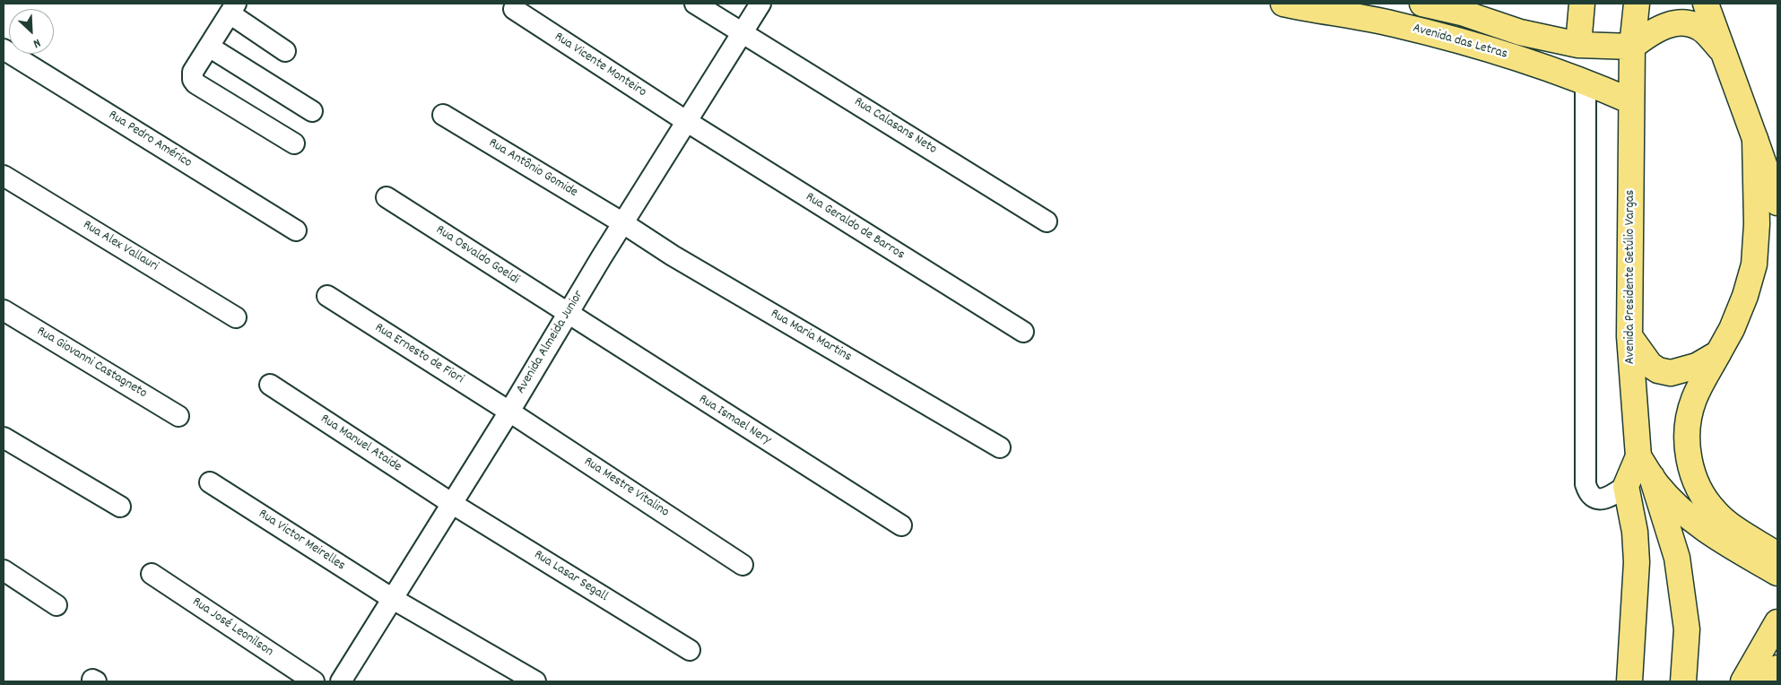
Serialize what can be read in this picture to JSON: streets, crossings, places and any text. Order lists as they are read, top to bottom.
{
  "streets": {
    "main road": ["Avenida das Letras", "Avenida Presidente Getúlio Vargas"],
    "street": [
      "Rua Vicente Monteiro",
      "Rua Calasans Neto",
      "Rua Pedro Américo",
      "Rua Antônio Gomide",
      "Rua Geraldo de Barros",
      "Rua Alex Vallauri",
      "Rua Osvaldo Goeldi",
      "Rua Maria Martins",
      "Avenida Almeida Junior",
      "Rua Ernesto de Fiori",
      "Rua Giovanni Castagneto",
      "Rua Ismael Nery",
      "Rua Manuel Ataide",
      "Rua Mestre Vitalino",
      "Rua Victor Meirelles",
      "Rua Lasar Segall",
      "Rua José Leonilson"
    ]
  },
  "crossings": [
    ["Avenida das Letras", "Avenida Presidente Getúlio Vargas"],
    ["Rua Vicente Monteiro", "Rua Geraldo de Barros"],
    ["Rua Vicente Monteiro", "Avenida Almeida Junior"],
    ["Rua Calasans Neto", "Avenida Almeida Junior"],
    ["Rua Antônio Gomide", "Rua Maria Martins"],
    ["Rua Antônio Gomide", "Avenida Almeida Junior"],
    ["Rua Geraldo de Barros", "Avenida Almeida Junior"],
    ["Rua Osvaldo Goeldi", "Avenida Almeida Junior"],
    ["Rua Osvaldo Goeldi", "Rua Ismael Nery"],
    ["Rua Maria Martins", "Avenida Almeida Junior"],
    ["Avenida Almeida Junior", "Rua Ernesto de Fiori"],
    ["Avenida Almeida Junior", "Rua Ismael Nery"],
    ["Avenida Almeida Junior", "Rua Manuel Ataide"],
    ["Avenida Almeida Junior", "Rua Mestre Vitalino"],
    ["Avenida Almeida Junior", "Rua Victor Meirelles"],
    ["Avenida Almeida Junior", "Rua Lasar Segall"],
    ["Rua Ernesto de Fiori", "Rua Mestre Vitalino"],
    ["Rua Manuel Ataide", "Rua Lasar Segall"]
  ],
  "north": "bottom right"
}
